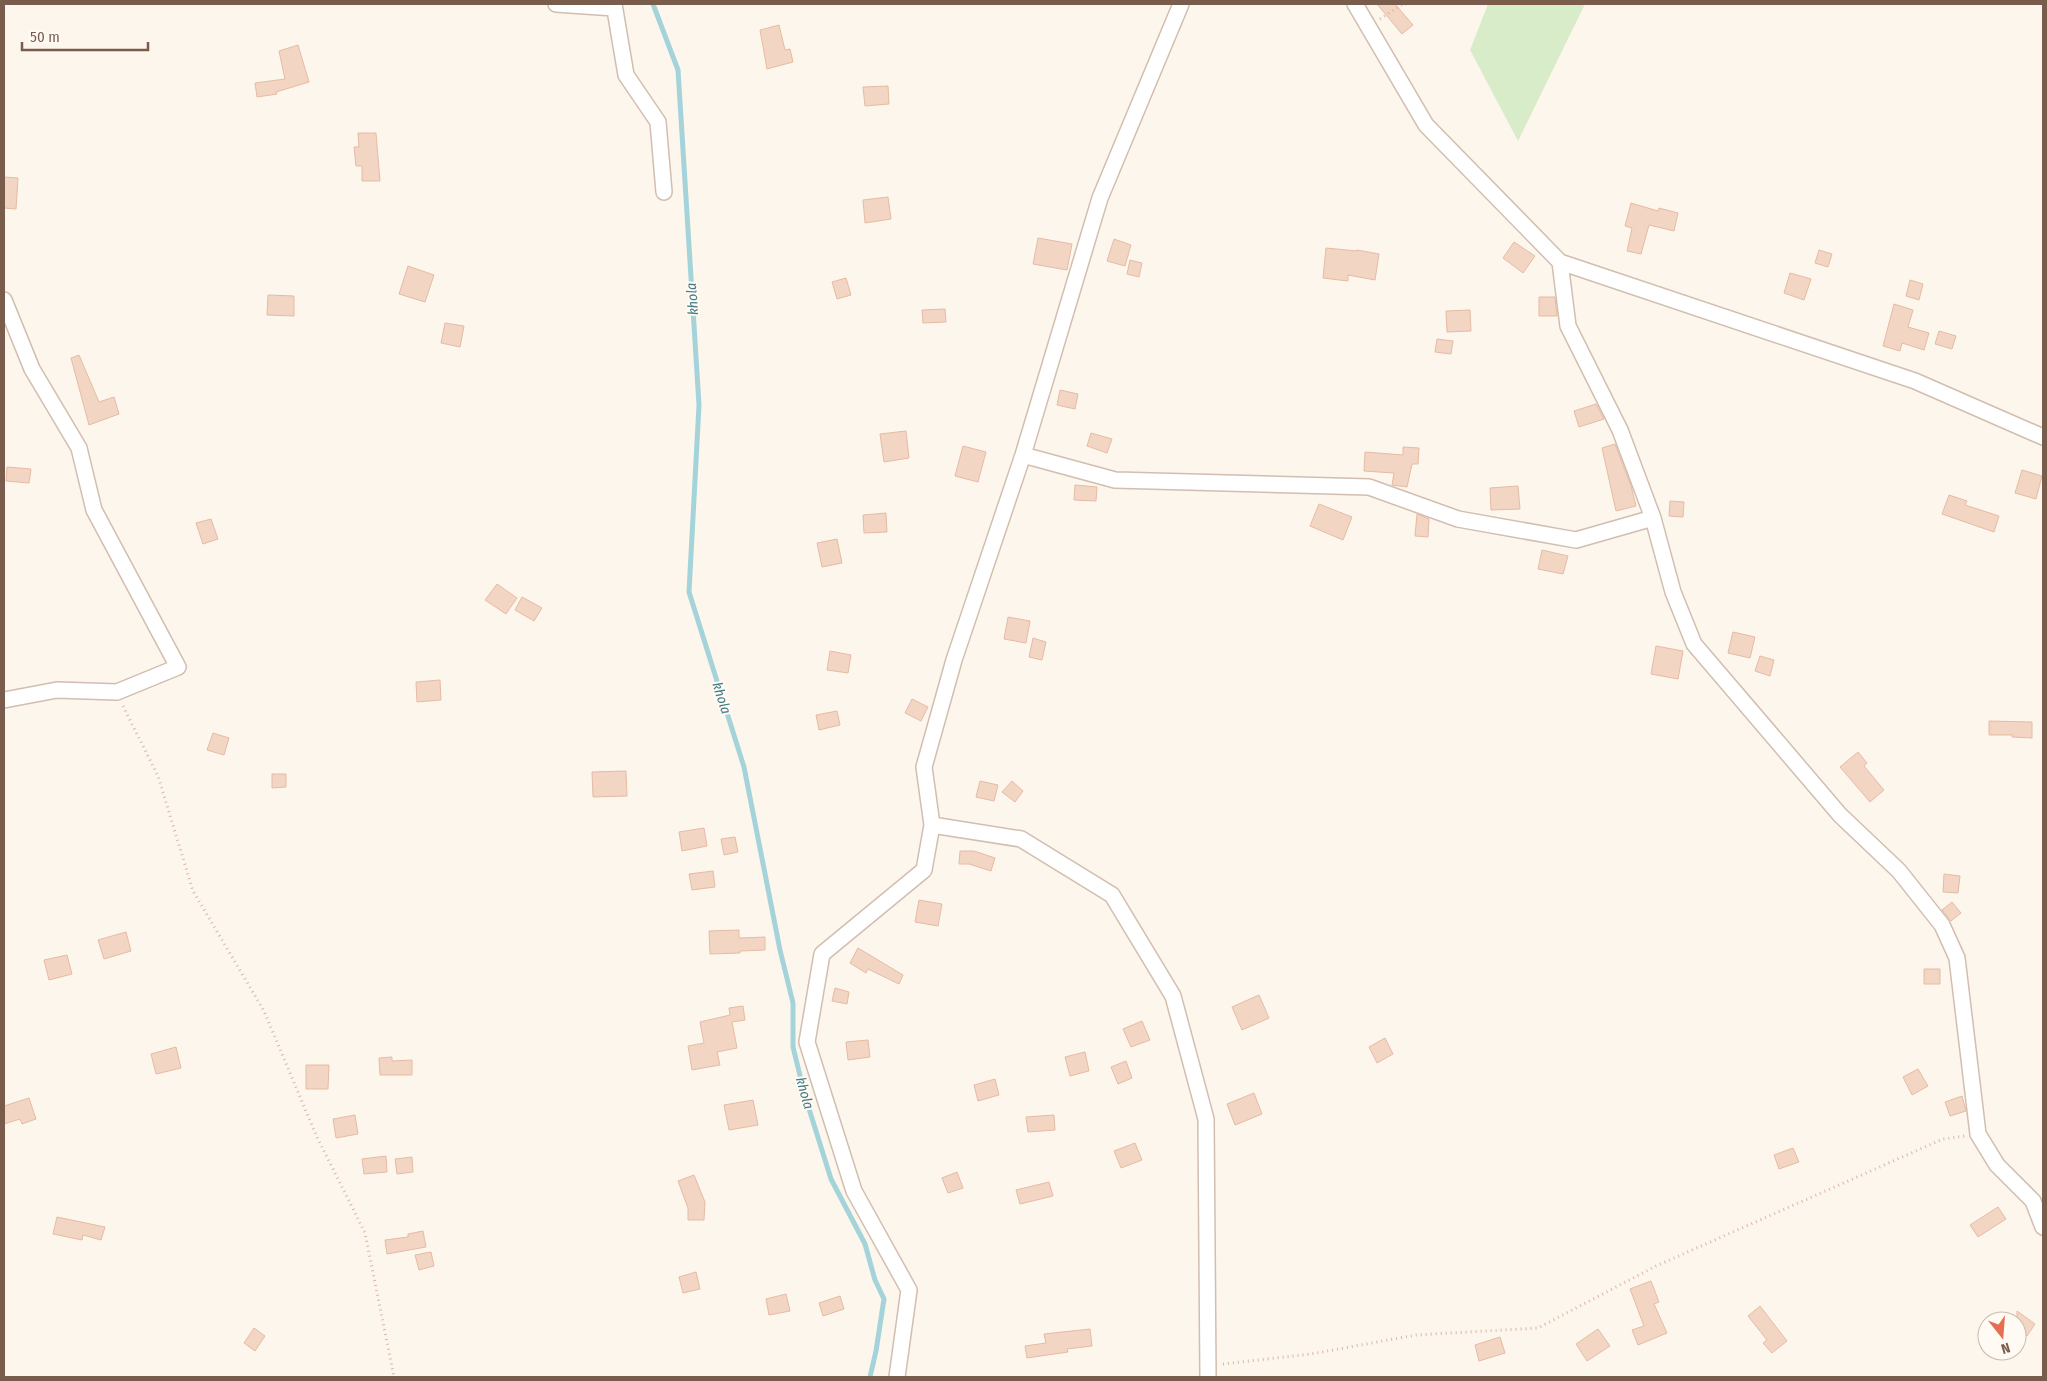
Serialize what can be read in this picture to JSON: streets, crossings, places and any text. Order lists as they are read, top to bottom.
{
  "water": ["khola"],
  "scale_bar": "50 m",
  "north": "bottom"
}
